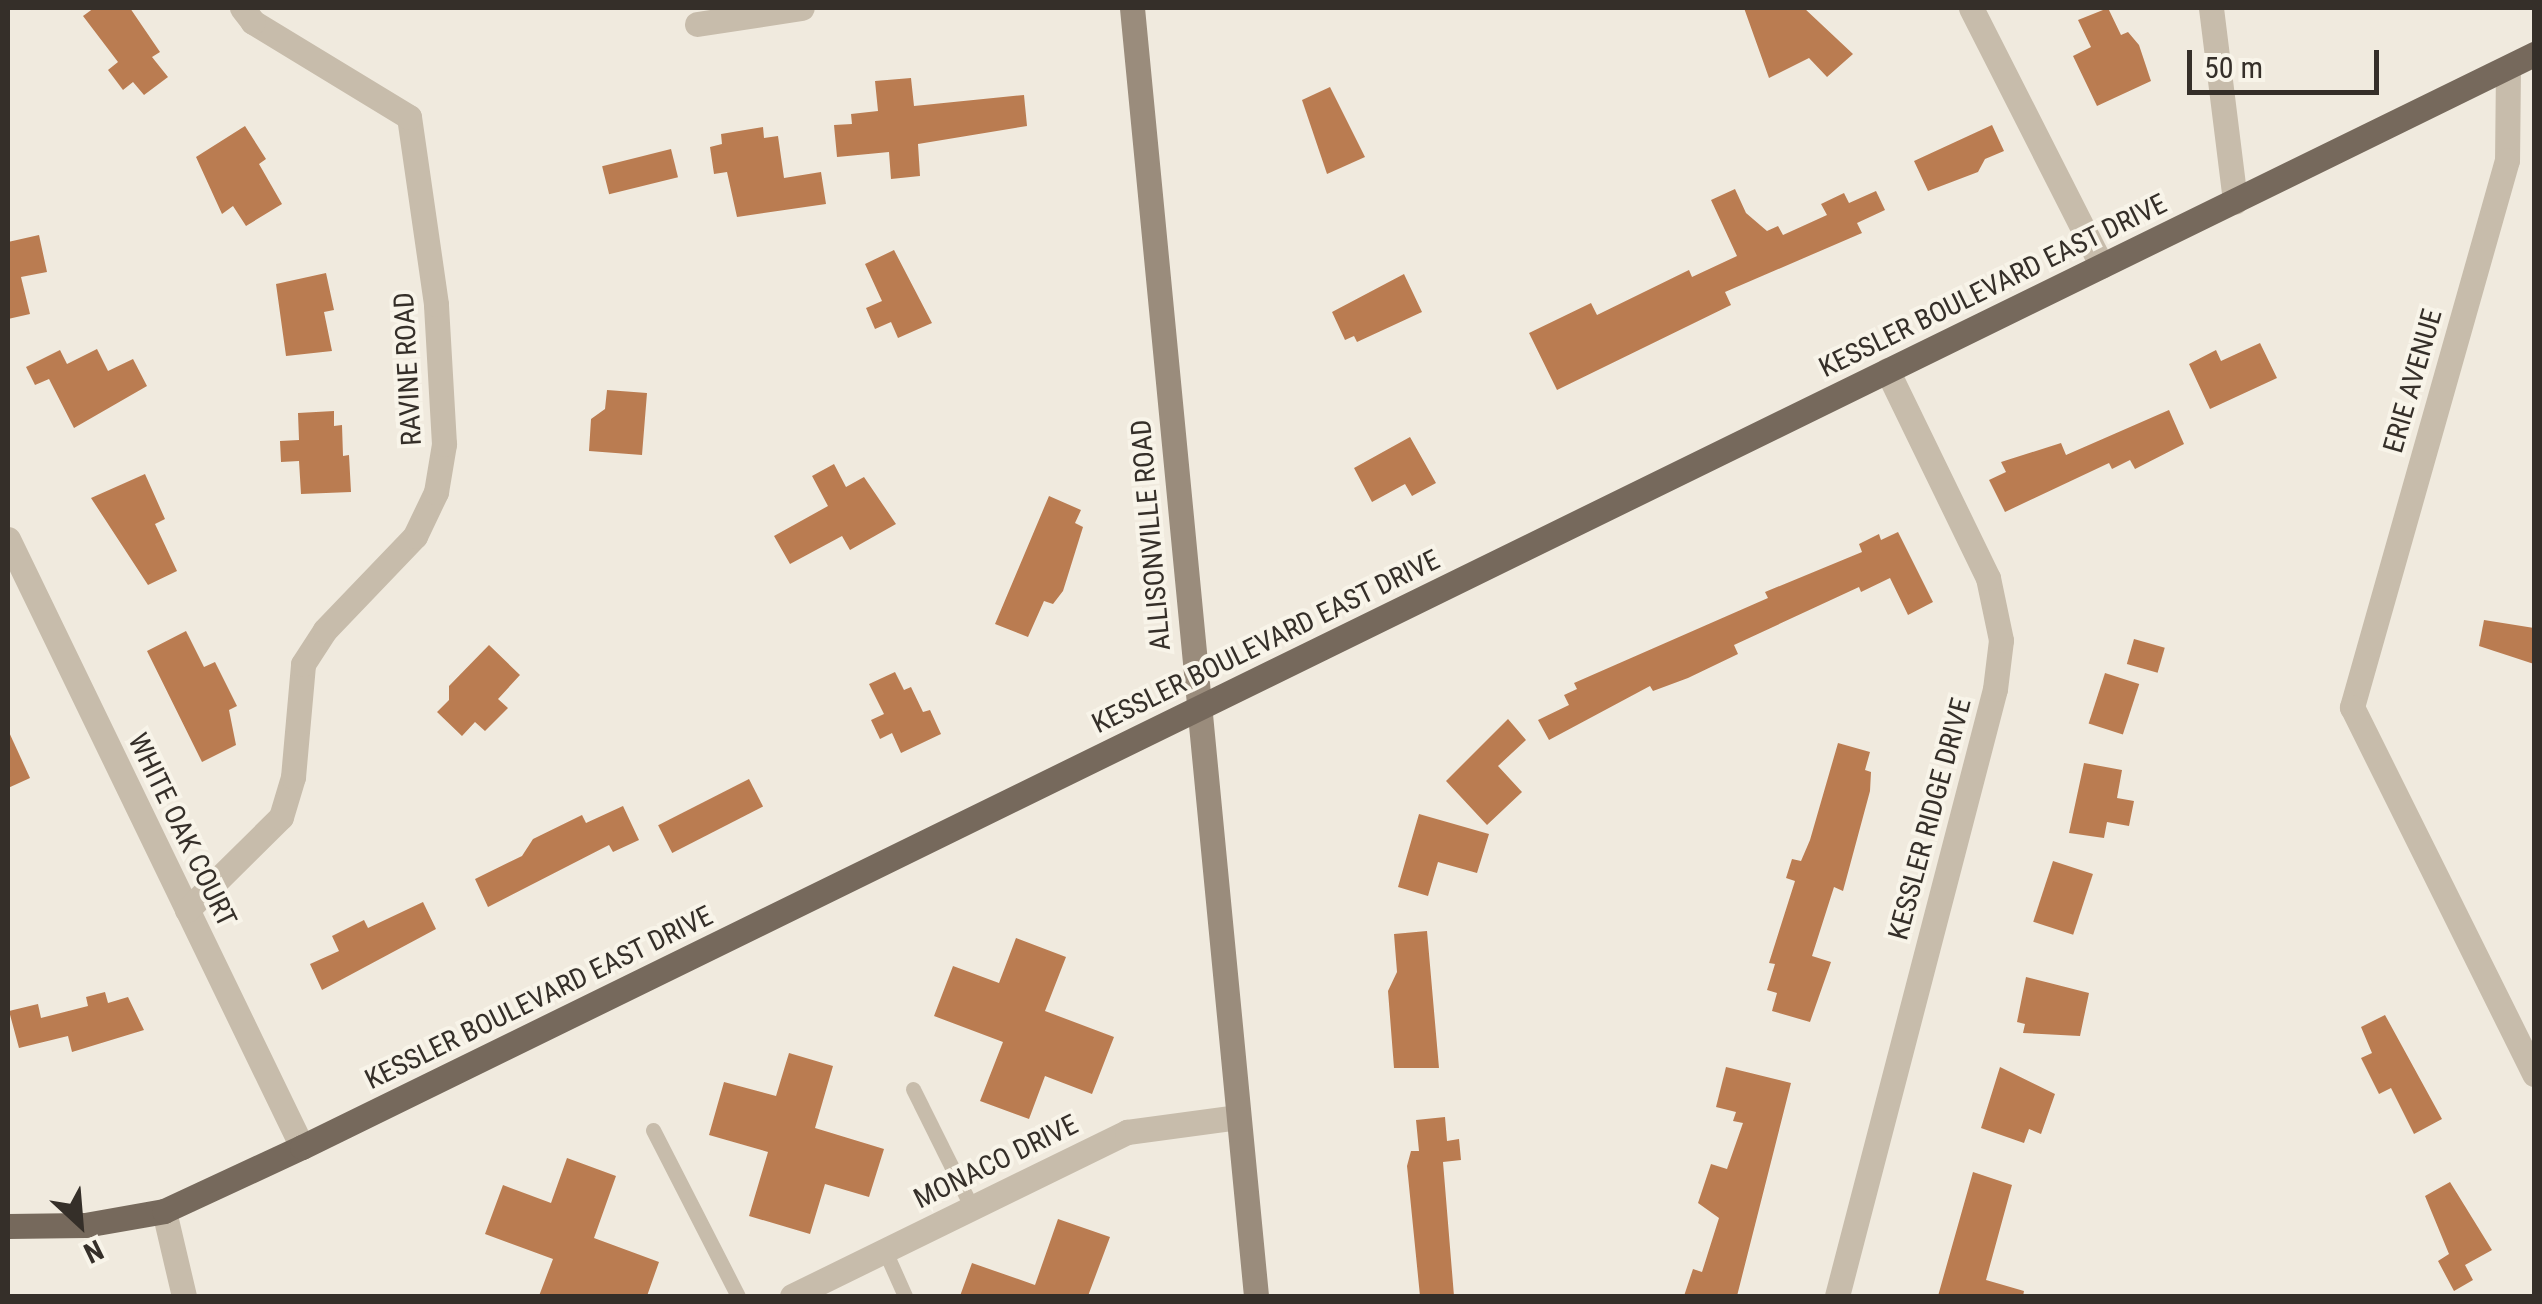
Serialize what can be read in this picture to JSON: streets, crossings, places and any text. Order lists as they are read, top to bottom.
{
  "streets": {
    "main road": ["KESSLER BOULEVARD EAST DRIVE", "ALLISONVILLE ROAD"],
    "street": [
      "RAVINE ROAD",
      "ERIE AVENUE",
      "KESSLER RIDGE DRIVE",
      "WHITE OAK COURT",
      "MONACO DRIVE"
    ]
  },
  "crossings": [
    ["KESSLER BOULEVARD EAST DRIVE", "ERIE AVENUE"],
    ["KESSLER BOULEVARD EAST DRIVE", "ALLISONVILLE ROAD"],
    ["KESSLER BOULEVARD EAST DRIVE", "KESSLER RIDGE DRIVE"],
    ["KESSLER BOULEVARD EAST DRIVE", "WHITE OAK COURT"],
    ["RAVINE ROAD", "WHITE OAK COURT"],
    ["ALLISONVILLE ROAD", "MONACO DRIVE"]
  ],
  "scale_bar": "50 m",
  "north": "bottom right"
}
